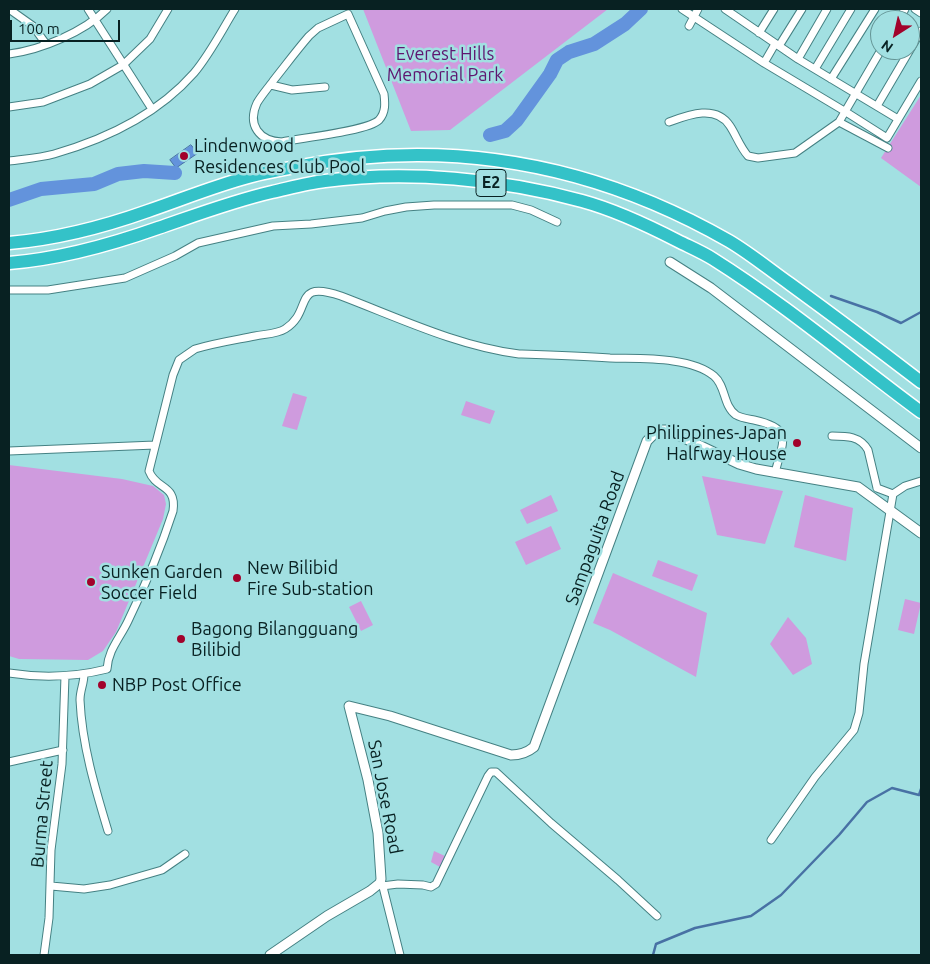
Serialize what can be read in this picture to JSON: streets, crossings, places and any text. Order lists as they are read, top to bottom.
{
  "streets": {
    "highway": ["E2"],
    "street": ["Sampaguita Road", "San Jose Road", "Burma Street"]
  },
  "crossings": [
    ["Sampaguita Road", "San Jose Road"]
  ],
  "parks": ["Everest Hills Memorial Park"],
  "places": [
    "Lindenwood Residences Club Pool",
    "Philippines-Japan Halfway House",
    "New Bilibid Fire Sub-station",
    "Sunken Garden Soccer Field",
    "Bagong Bilangguang Bilibid",
    "NBP Post Office"
  ],
  "scale_bar": "100 m",
  "north": "bottom left"
}
